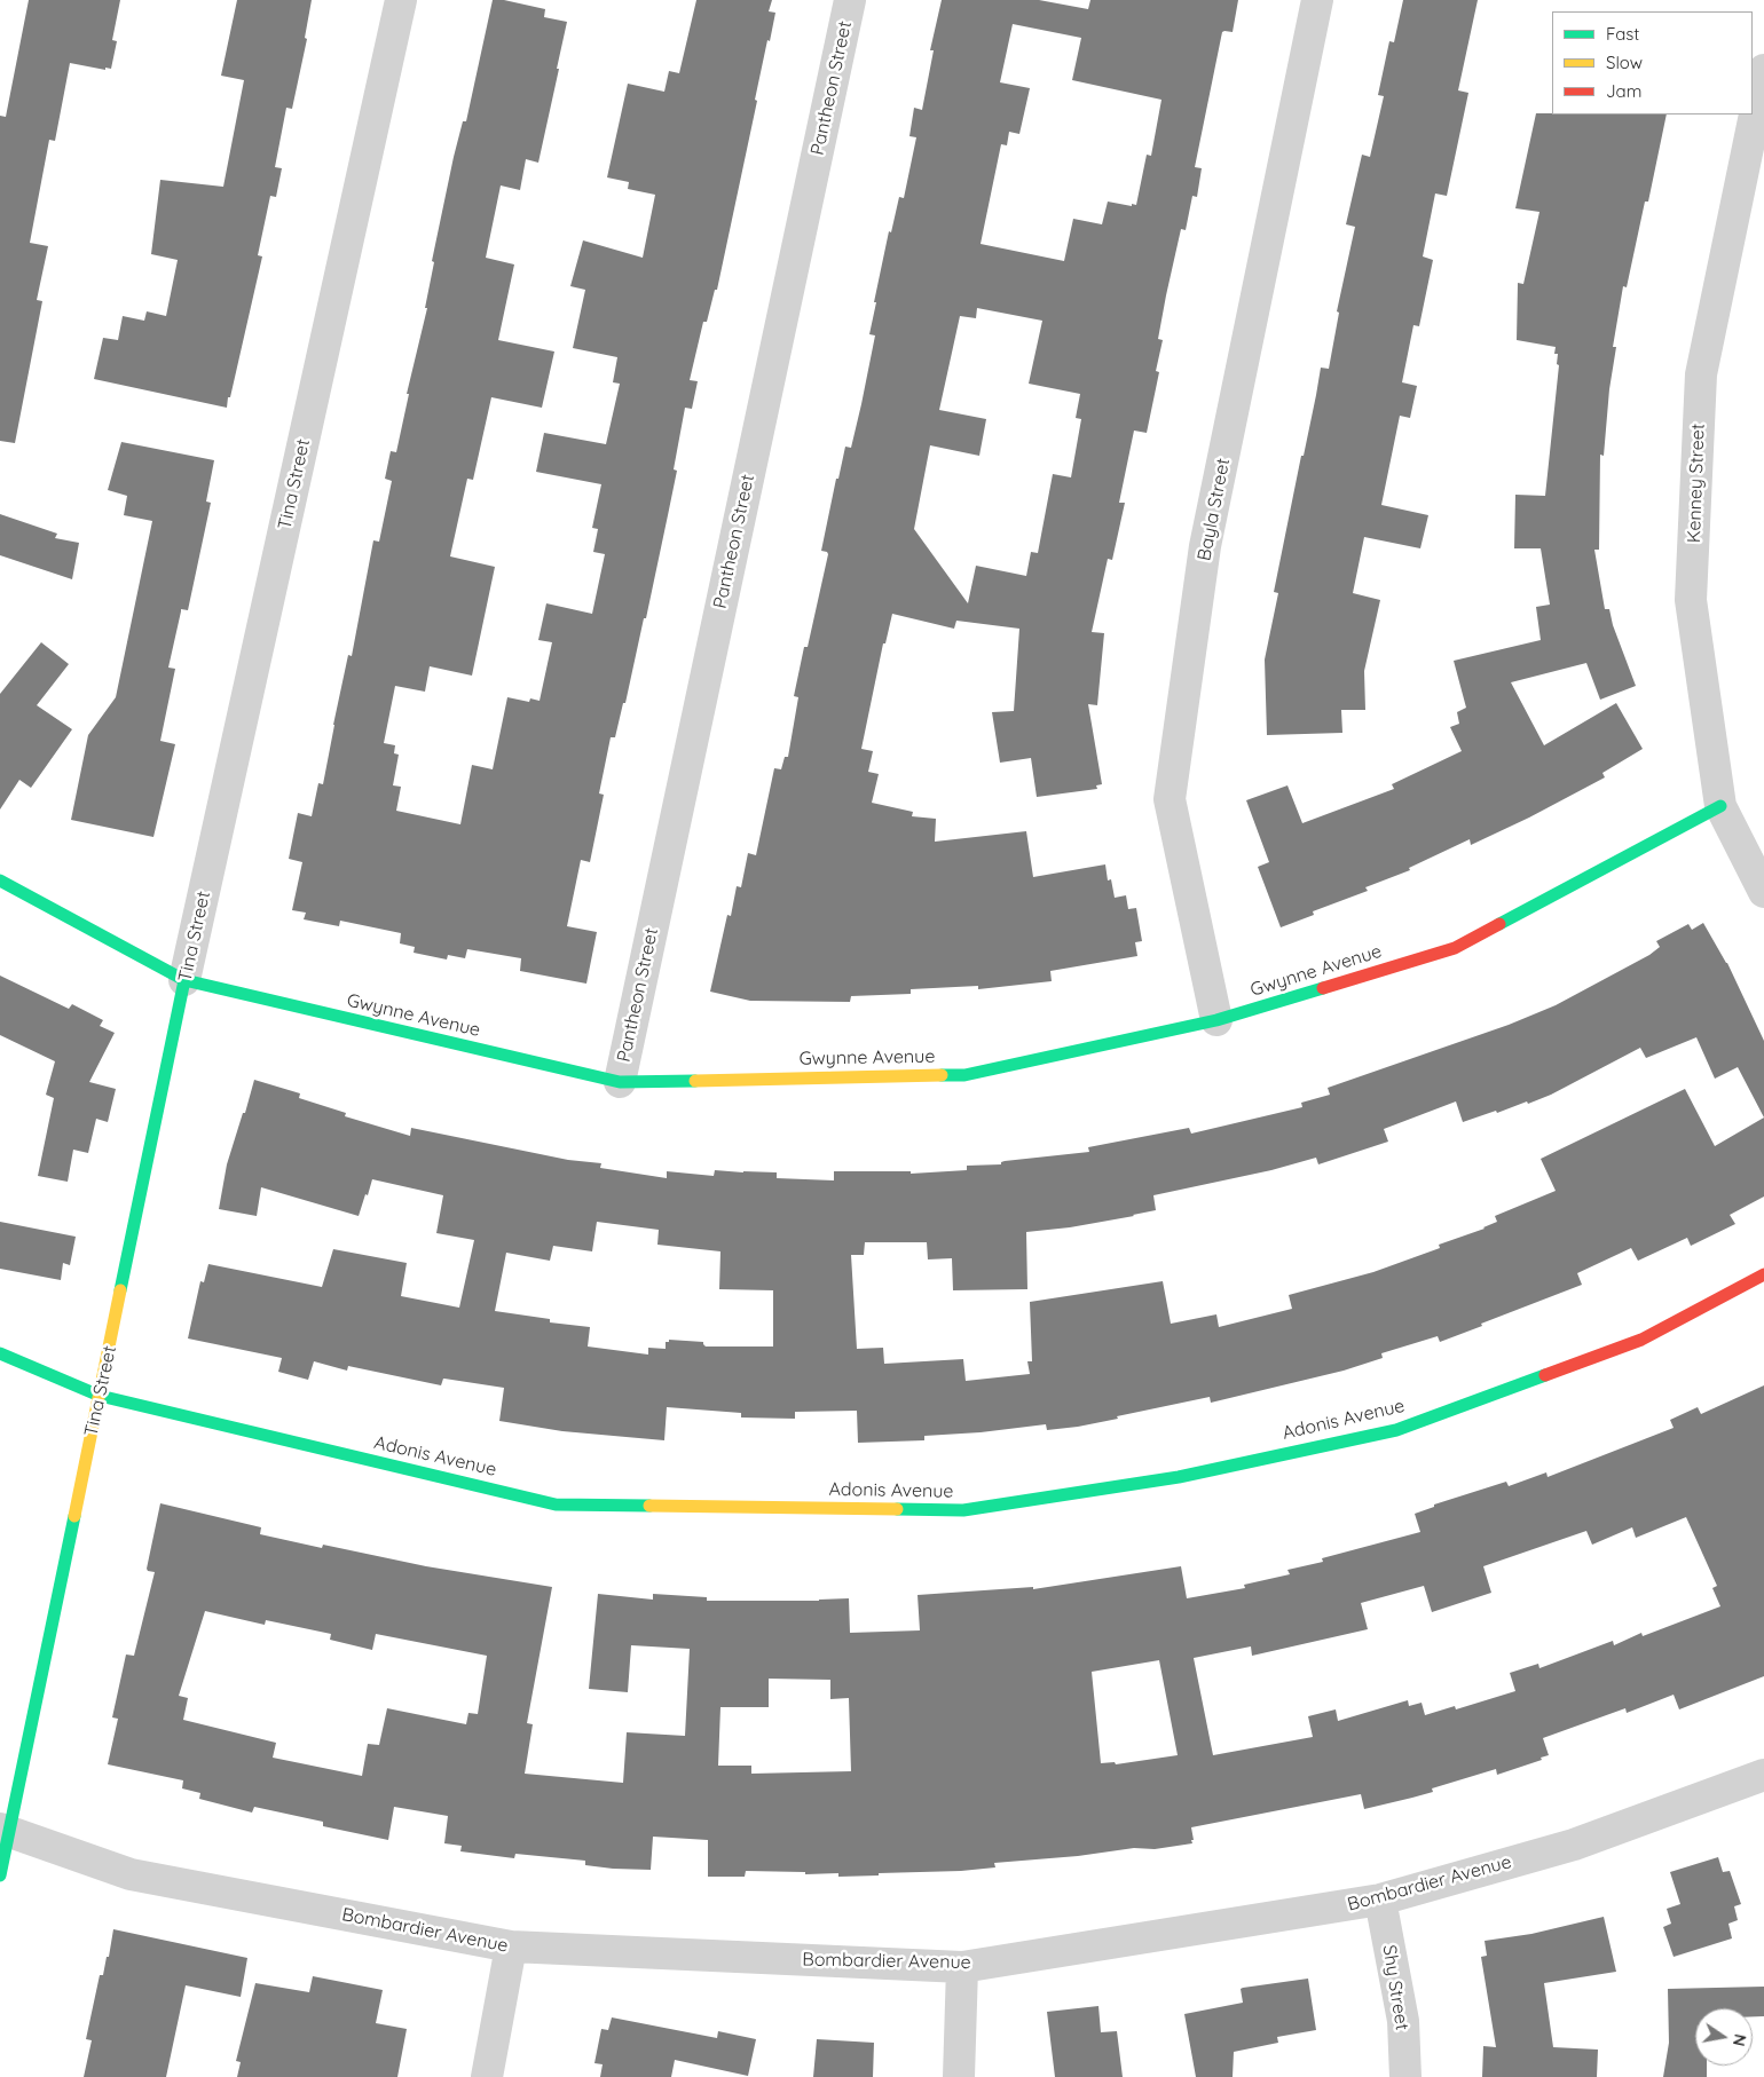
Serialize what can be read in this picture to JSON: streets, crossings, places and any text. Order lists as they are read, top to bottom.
{
  "streets": {
    "street": [
      "Pantheon Street",
      "Kenney Street",
      "Tina Street",
      "Bayla Street",
      "Gwynne Avenue",
      "Adonis Avenue",
      "Bombardier Avenue",
      "Shy Street"
    ]
  },
  "crossings": [
    ["Pantheon Street", "Gwynne Avenue"],
    ["Kenney Street", "Gwynne Avenue"],
    ["Tina Street", "Gwynne Avenue"],
    ["Tina Street", "Adonis Avenue"],
    ["Tina Street", "Bombardier Avenue"],
    ["Bayla Street", "Gwynne Avenue"],
    ["Bombardier Avenue", "Shy Street"]
  ],
  "legend": ["Fast", "Slow", "Jam"],
  "north": "right"
}
